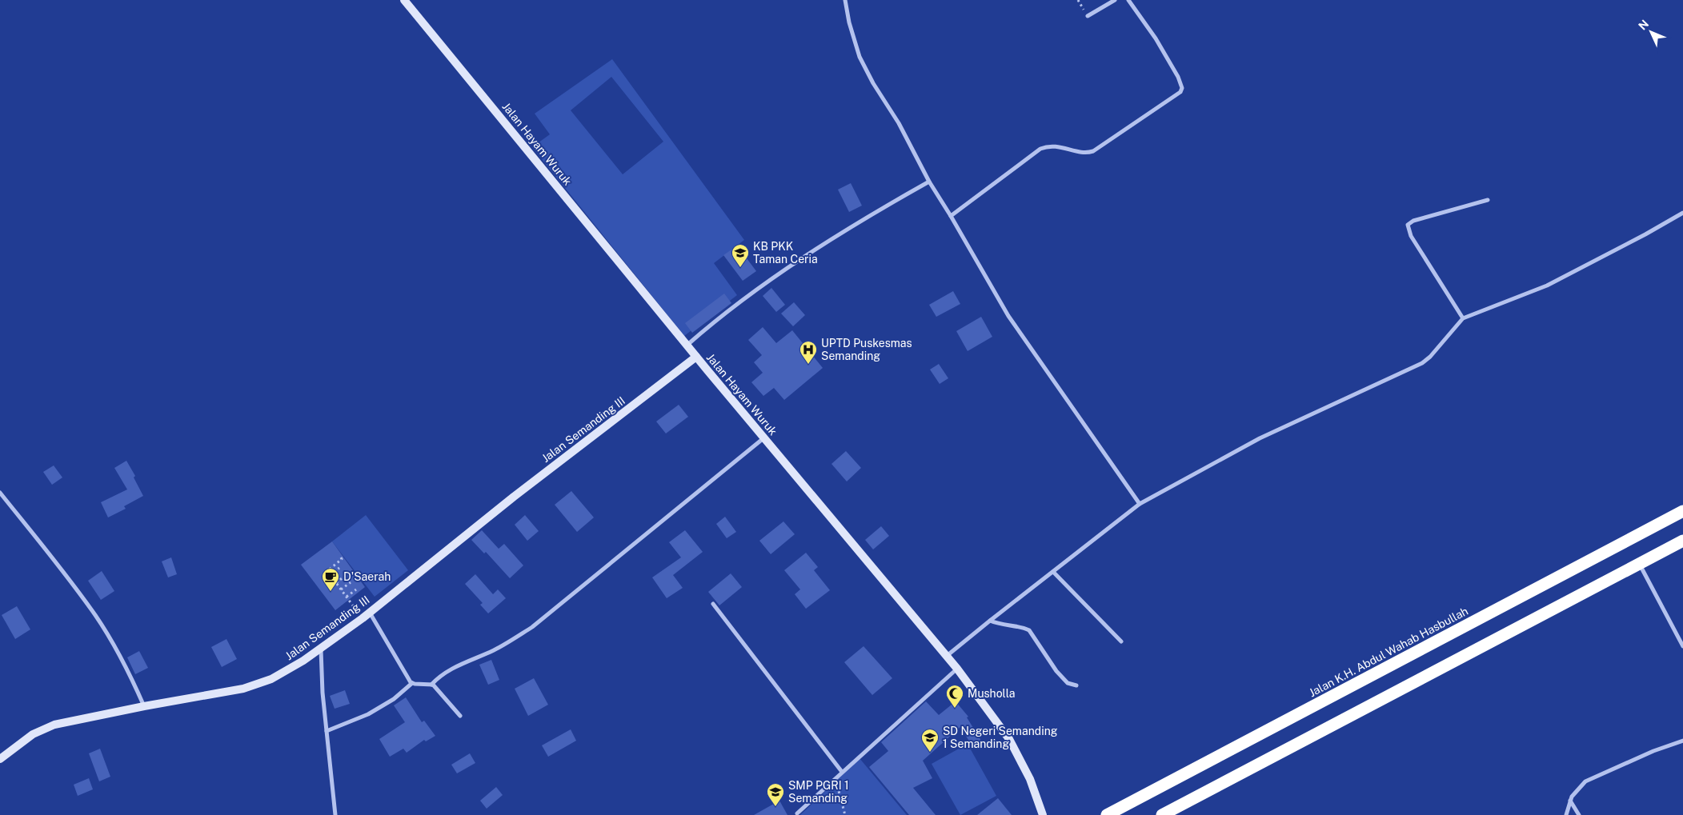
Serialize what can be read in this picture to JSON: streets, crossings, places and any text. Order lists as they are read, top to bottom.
{
  "streets": {
    "highway": ["Jalan K.H. Abdul Wahab Hasbullah"],
    "main road": ["Jalan Hayam Wuruk", "Jalan Semanding III"]
  },
  "crossings": [
    ["Jalan Hayam Wuruk", "Jalan Semanding III"]
  ],
  "places": {
    "school or university": ["KB PKK Taman Ceria", "SD Negeri Semanding 1 Semanding", "SMP PGRI 1 Semanding"],
    "hospital": ["UPTD Puskesmas Semanding"],
    "cafe": ["D'Saerah"],
    "mosque": ["Musholla"]
  },
  "north": "top left"
}
